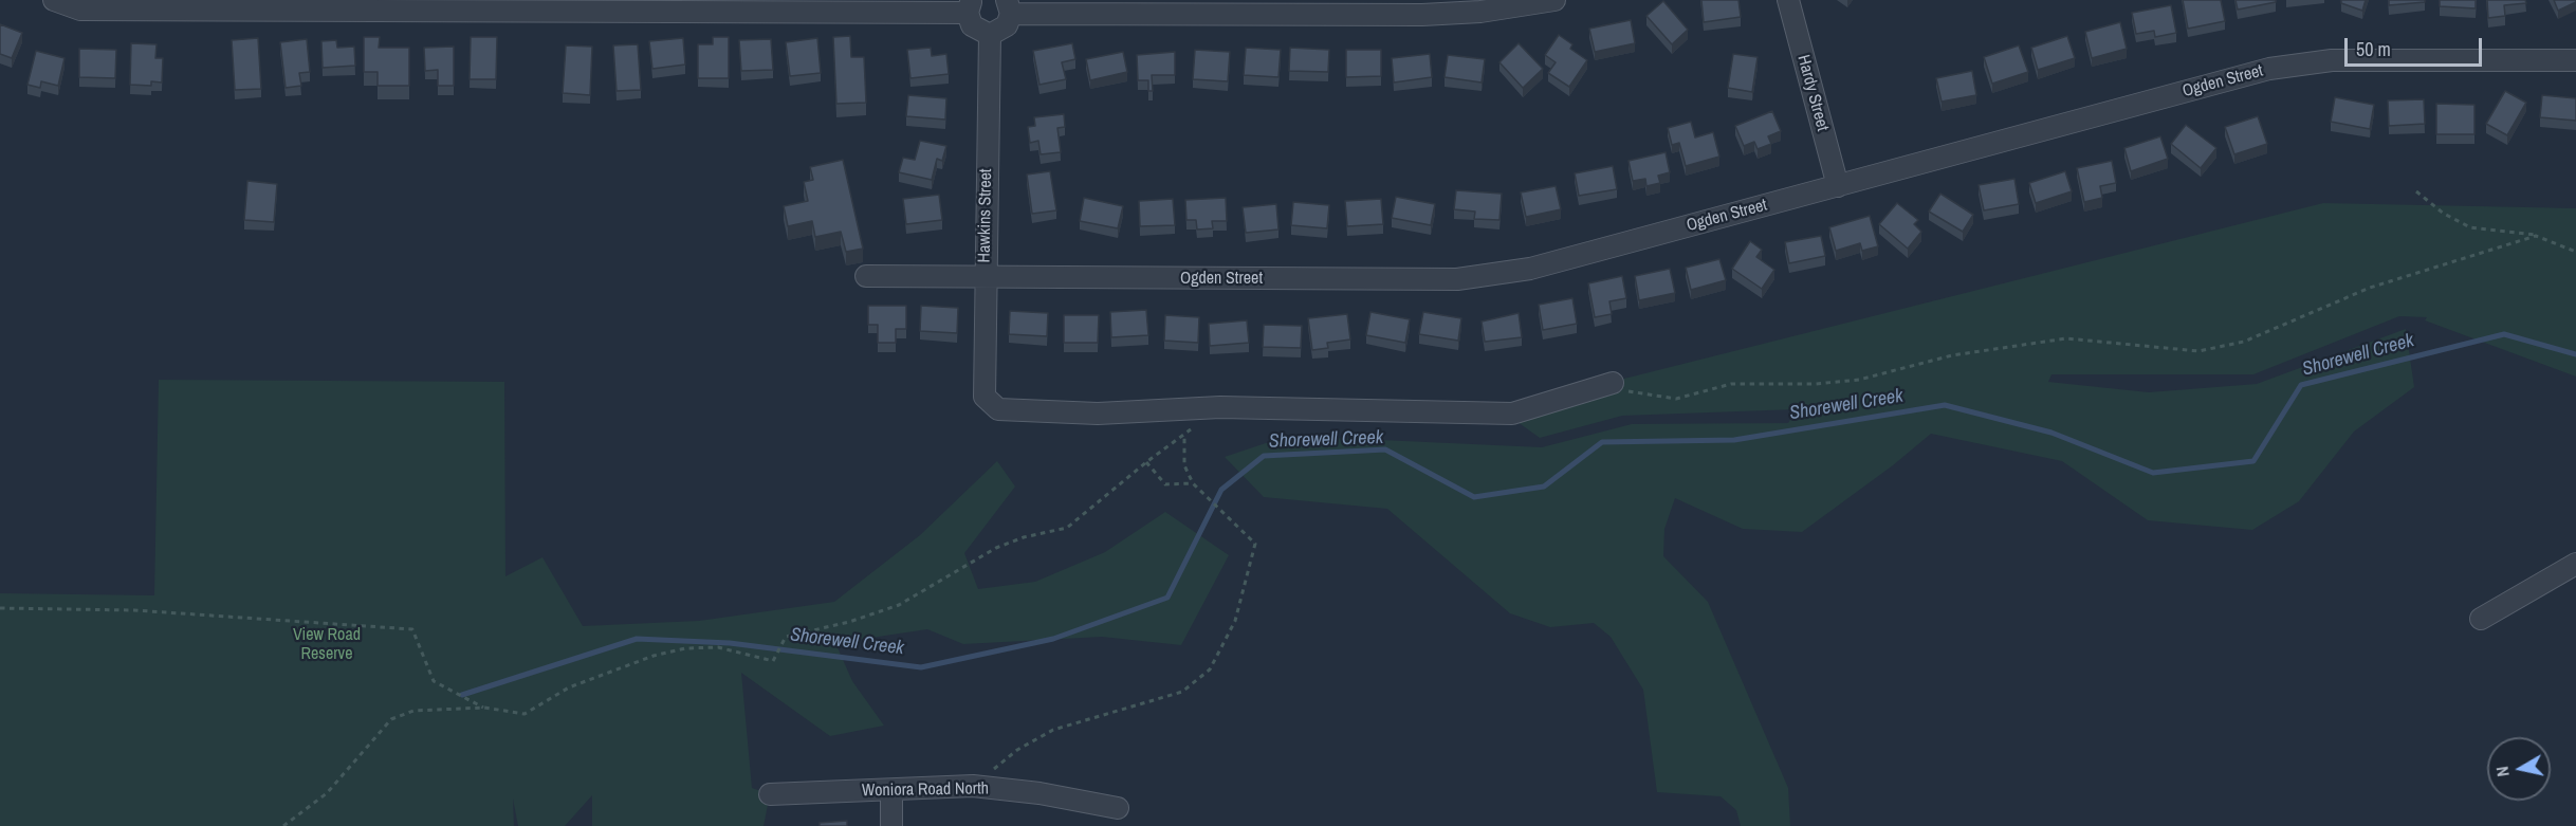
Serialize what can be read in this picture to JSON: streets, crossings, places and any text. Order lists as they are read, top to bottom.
{
  "streets": {
    "street": [
      "Ogden Street",
      "Hardy Street",
      "Hawkins Street",
      "Woniora Road North"
    ]
  },
  "crossings": [
    ["Ogden Street", "Hardy Street"],
    ["Ogden Street", "Hawkins Street"]
  ],
  "water": ["Shorewell Creek"],
  "parks": ["View Road Reserve"],
  "scale_bar": "50 m",
  "north": "left"
}
